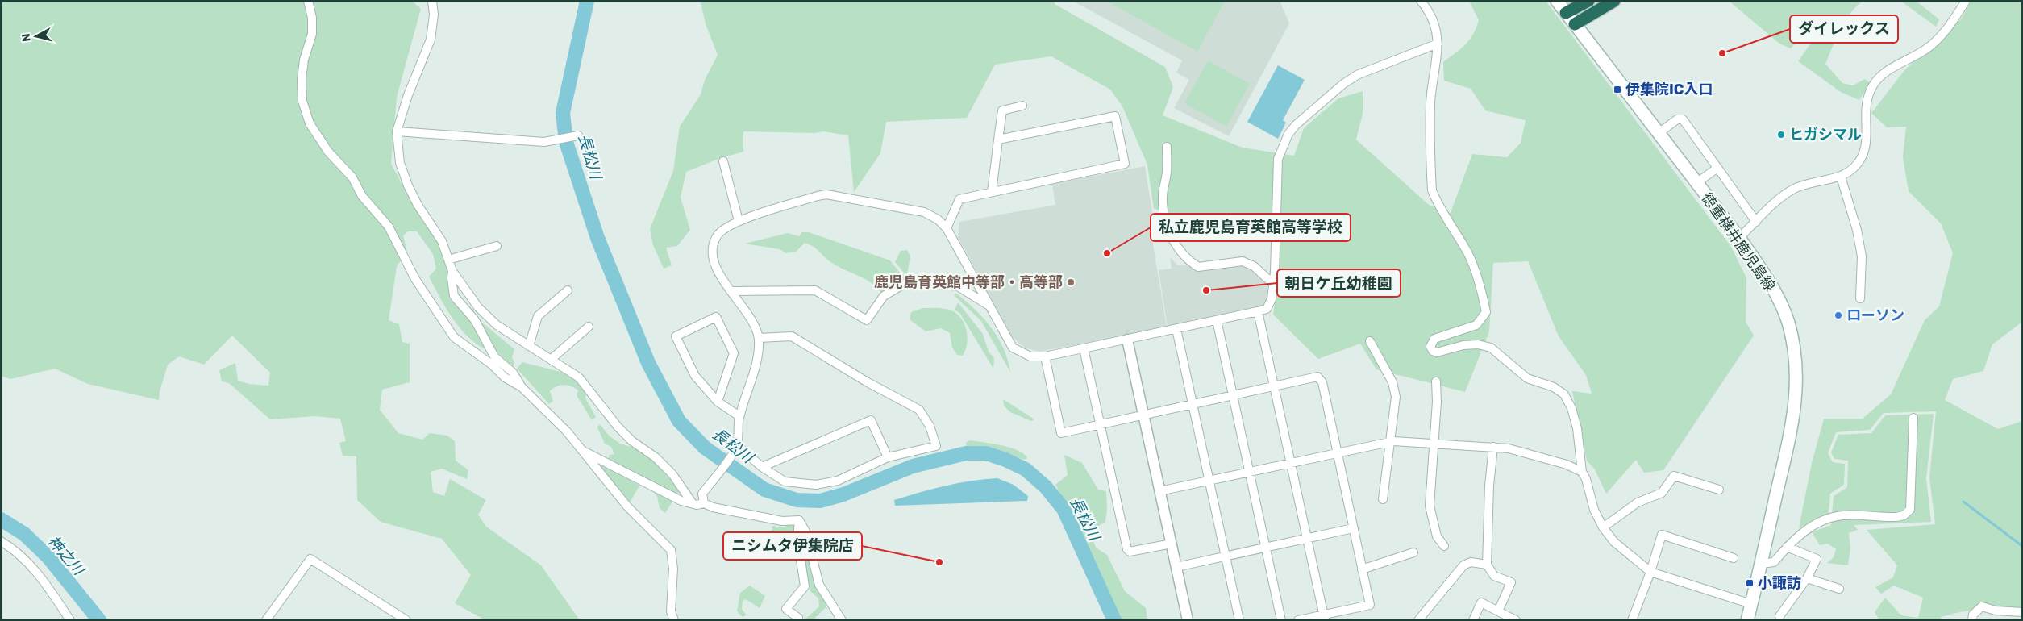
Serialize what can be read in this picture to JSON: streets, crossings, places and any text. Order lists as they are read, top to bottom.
{
  "streets": {
    "main road": ["徳重横井鹿児島線"]
  },
  "water": ["長松川", "神之川"],
  "places": {
    "other": [
      "ダイレックス",
      "ヒガシマル",
      "私立鹿児島育英館高等学校",
      "鹿児島育英館中等部・高等部",
      "朝日ケ丘幼稚園",
      "ローソン",
      "ニシムタ伊集院店"
    ],
    "transit": ["伊集院IC入口", "小諏訪"]
  },
  "north": "left"
}
